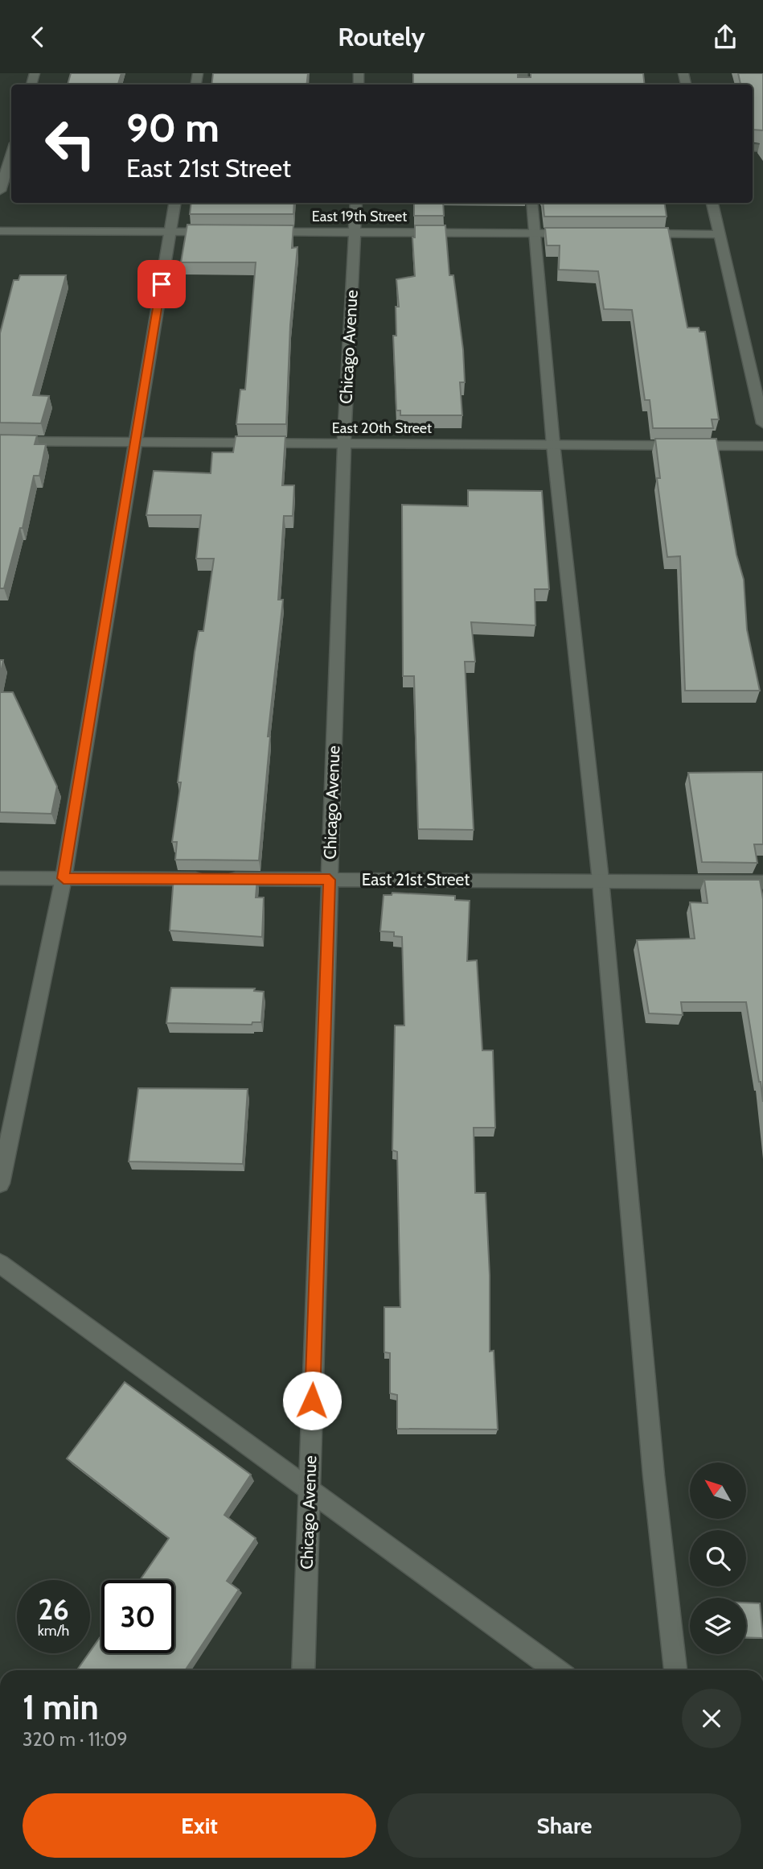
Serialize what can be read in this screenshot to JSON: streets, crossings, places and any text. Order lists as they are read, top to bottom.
{
  "streets": {
    "street": [
      "East 19th Street",
      "Chicago Avenue",
      "East 20th Street",
      "East 21st Street"
    ]
  },
  "crossings": [
    ["East 19th Street", "Chicago Avenue"],
    ["Chicago Avenue", "East 20th Street"],
    ["Chicago Avenue", "East 21st Street"]
  ],
  "north": "top left",
  "page": {
    "header": "Routely",
    "turn": ["90 m", "East 21st Street"],
    "speed": "26 km/h",
    "limit": "30",
    "heading": ["1 min", "320 m · 11:09"],
    "buttons": ["Exit", "Share"]
  }
}
